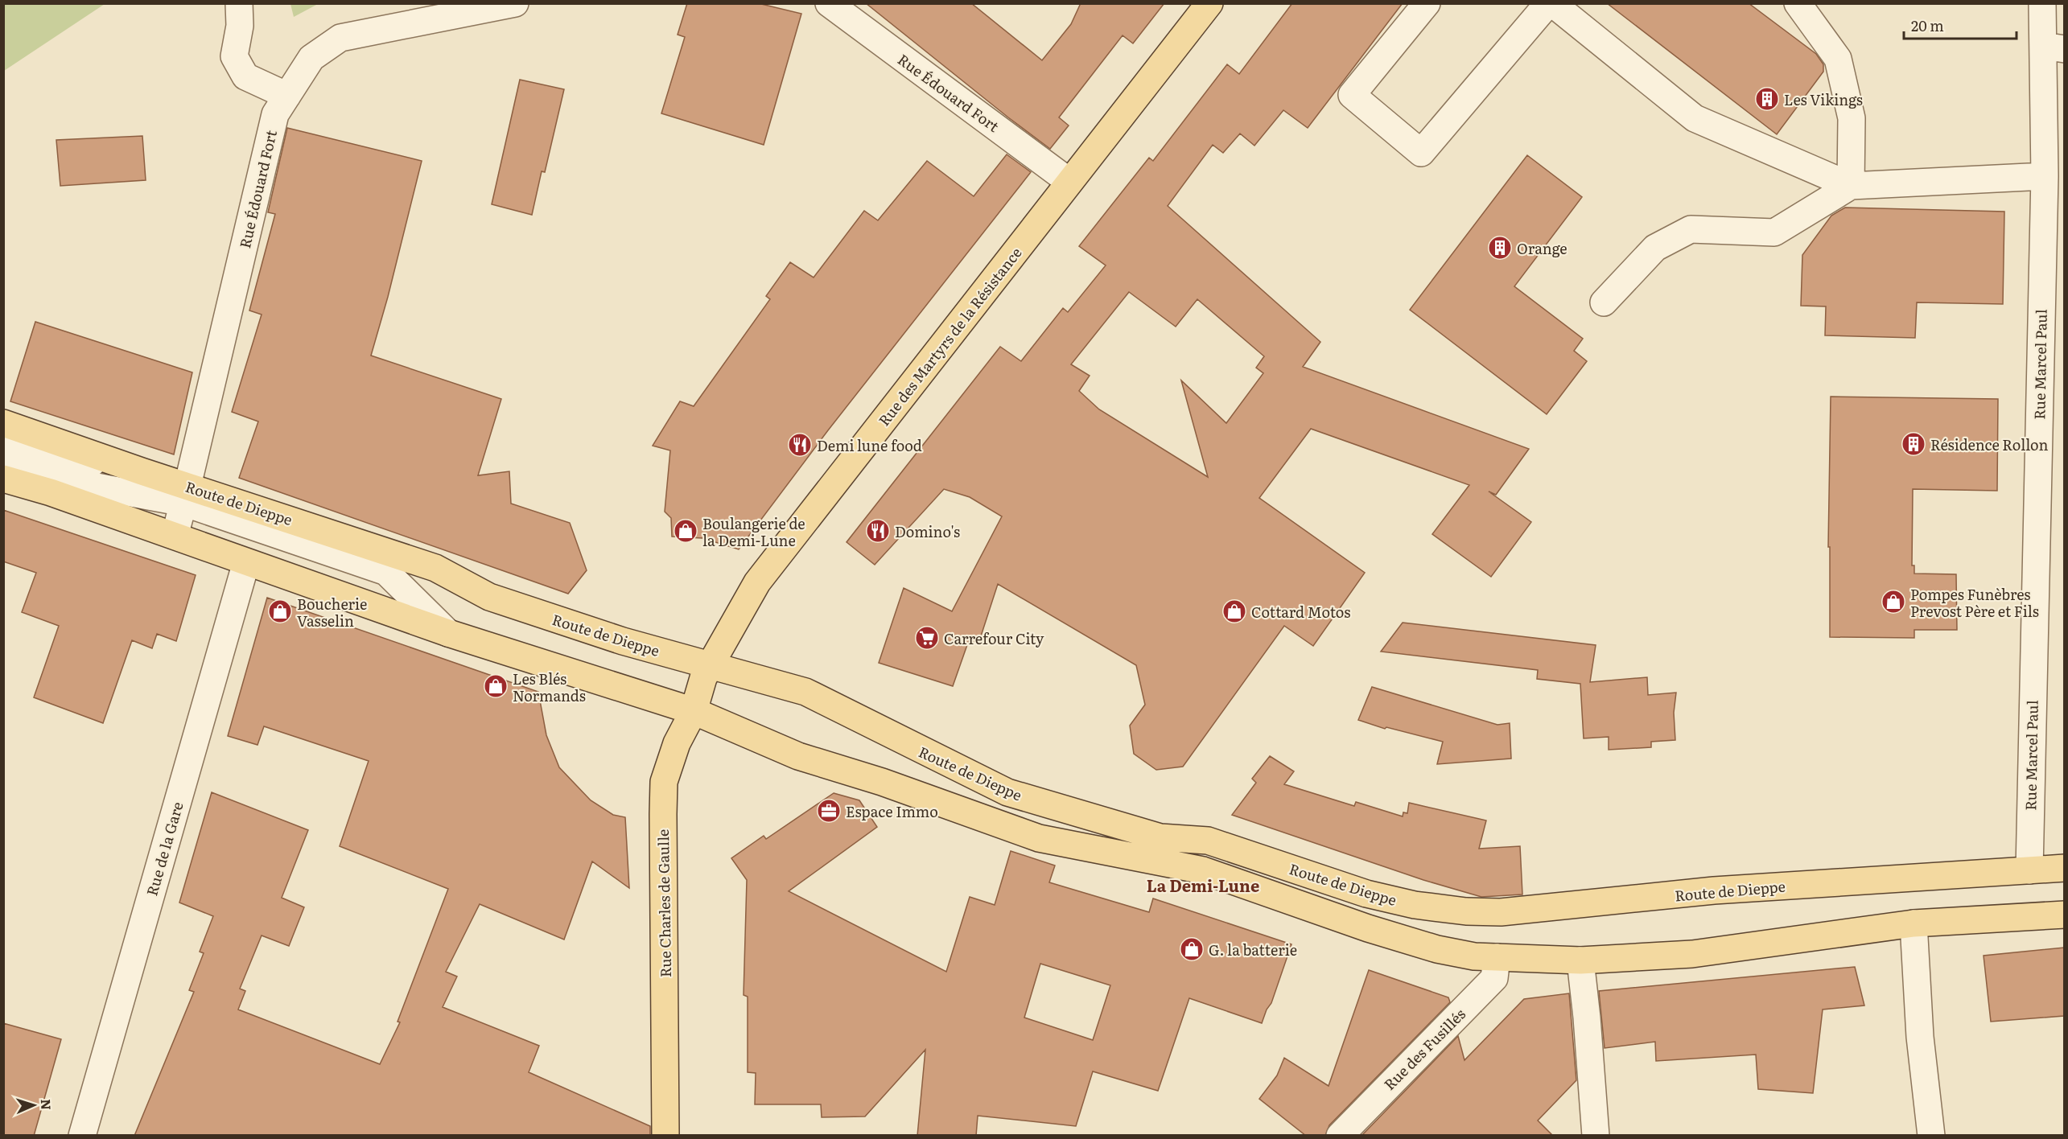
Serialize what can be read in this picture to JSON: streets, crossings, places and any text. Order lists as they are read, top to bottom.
{
  "streets": {
    "main road": ["Rue des Martyrs de la Résistance", "Route de Dieppe", "Rue Charles de Gaulle"],
    "street": [
      "Rue Édouard Fort",
      "Rue Marcel Paul",
      "Rue de la Gare",
      "Rue des Fusillés"
    ]
  },
  "crossings": [
    ["Rue Édouard Fort", "Rue des Martyrs de la Résistance"],
    ["Rue Édouard Fort", "Route de Dieppe"],
    ["Rue des Martyrs de la Résistance", "Route de Dieppe"],
    ["Rue des Martyrs de la Résistance", "Rue Charles de Gaulle"],
    ["Rue Marcel Paul", "Route de Dieppe"],
    ["Route de Dieppe", "Rue de la Gare"],
    ["Route de Dieppe", "Rue Charles de Gaulle"],
    ["Route de Dieppe", "Rue des Fusillés"]
  ],
  "districts": ["La Demi-Lune"],
  "places": {
    "building": ["Les Vikings", "Orange", "Résidence Rollon"],
    "restaurant": ["Demi lune food", "Domino's"],
    "shop": [
      "Boulangerie de la Demi-Lune",
      "Pompes Funèbres Prevost Père et Fils",
      "Boucherie Vasselin",
      "Cottard Motos",
      "Les Blés Normands",
      "G. la batterie"
    ],
    "supermarket": ["Carrefour City"],
    "office": ["Espace Immo"]
  },
  "scale_bar": "20 m",
  "north": "right"
}
